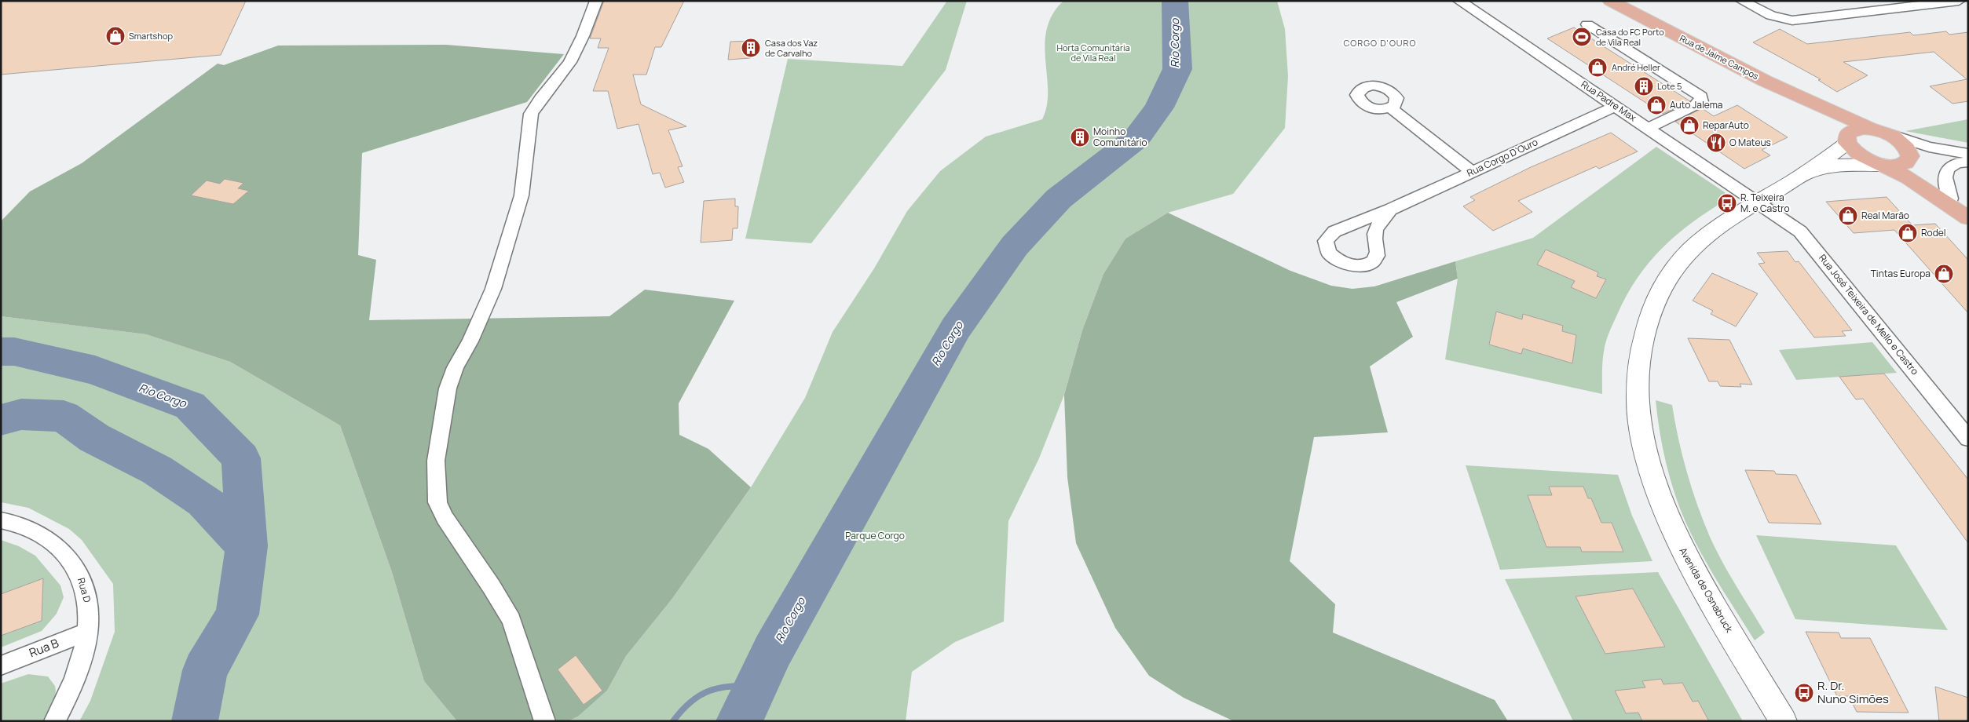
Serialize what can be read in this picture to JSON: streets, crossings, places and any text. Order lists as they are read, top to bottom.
{
  "streets": {
    "main road": ["Rua de Jaime Campos", "Avenida de Osnabruck"],
    "street": [
      "Rua Padre Max",
      "Rua Corgo D'Ouro",
      "Rua José Teixeira de Mello e Castro",
      "Rua D",
      "Rua B"
    ]
  },
  "crossings": [
    ["Rua Padre Max", "Rua Corgo D'Ouro"],
    ["Rua Padre Max", "Rua José Teixeira de Mello e Castro"],
    ["Rua Padre Max", "Avenida de Osnabruck"],
    ["Rua José Teixeira de Mello e Castro", "Avenida de Osnabruck"],
    ["Rua D", "Rua B"]
  ],
  "districts": ["CORGO D'OURO"],
  "water": ["Rio Corgo"],
  "parks": ["Horta Comunitária de Vila Real", "Parque Corgo"],
  "places": {
    "shop": [
      "Smartshop",
      "André Heller",
      "Auto Jalema",
      "ReparAuto",
      "Real Marão",
      "Rodel",
      "Tintas Europa"
    ],
    "sports": ["Casa do FC Porto de Vila Real"],
    "building": ["Casa dos Vaz de Carvalho", "Lote 5", "Moinho Comunitário"],
    "restaurant": ["O Mateus"],
    "bus stop": ["R. Teixeira M. e Castro", "R. Dr. Nuno Simões"]
  }
}
